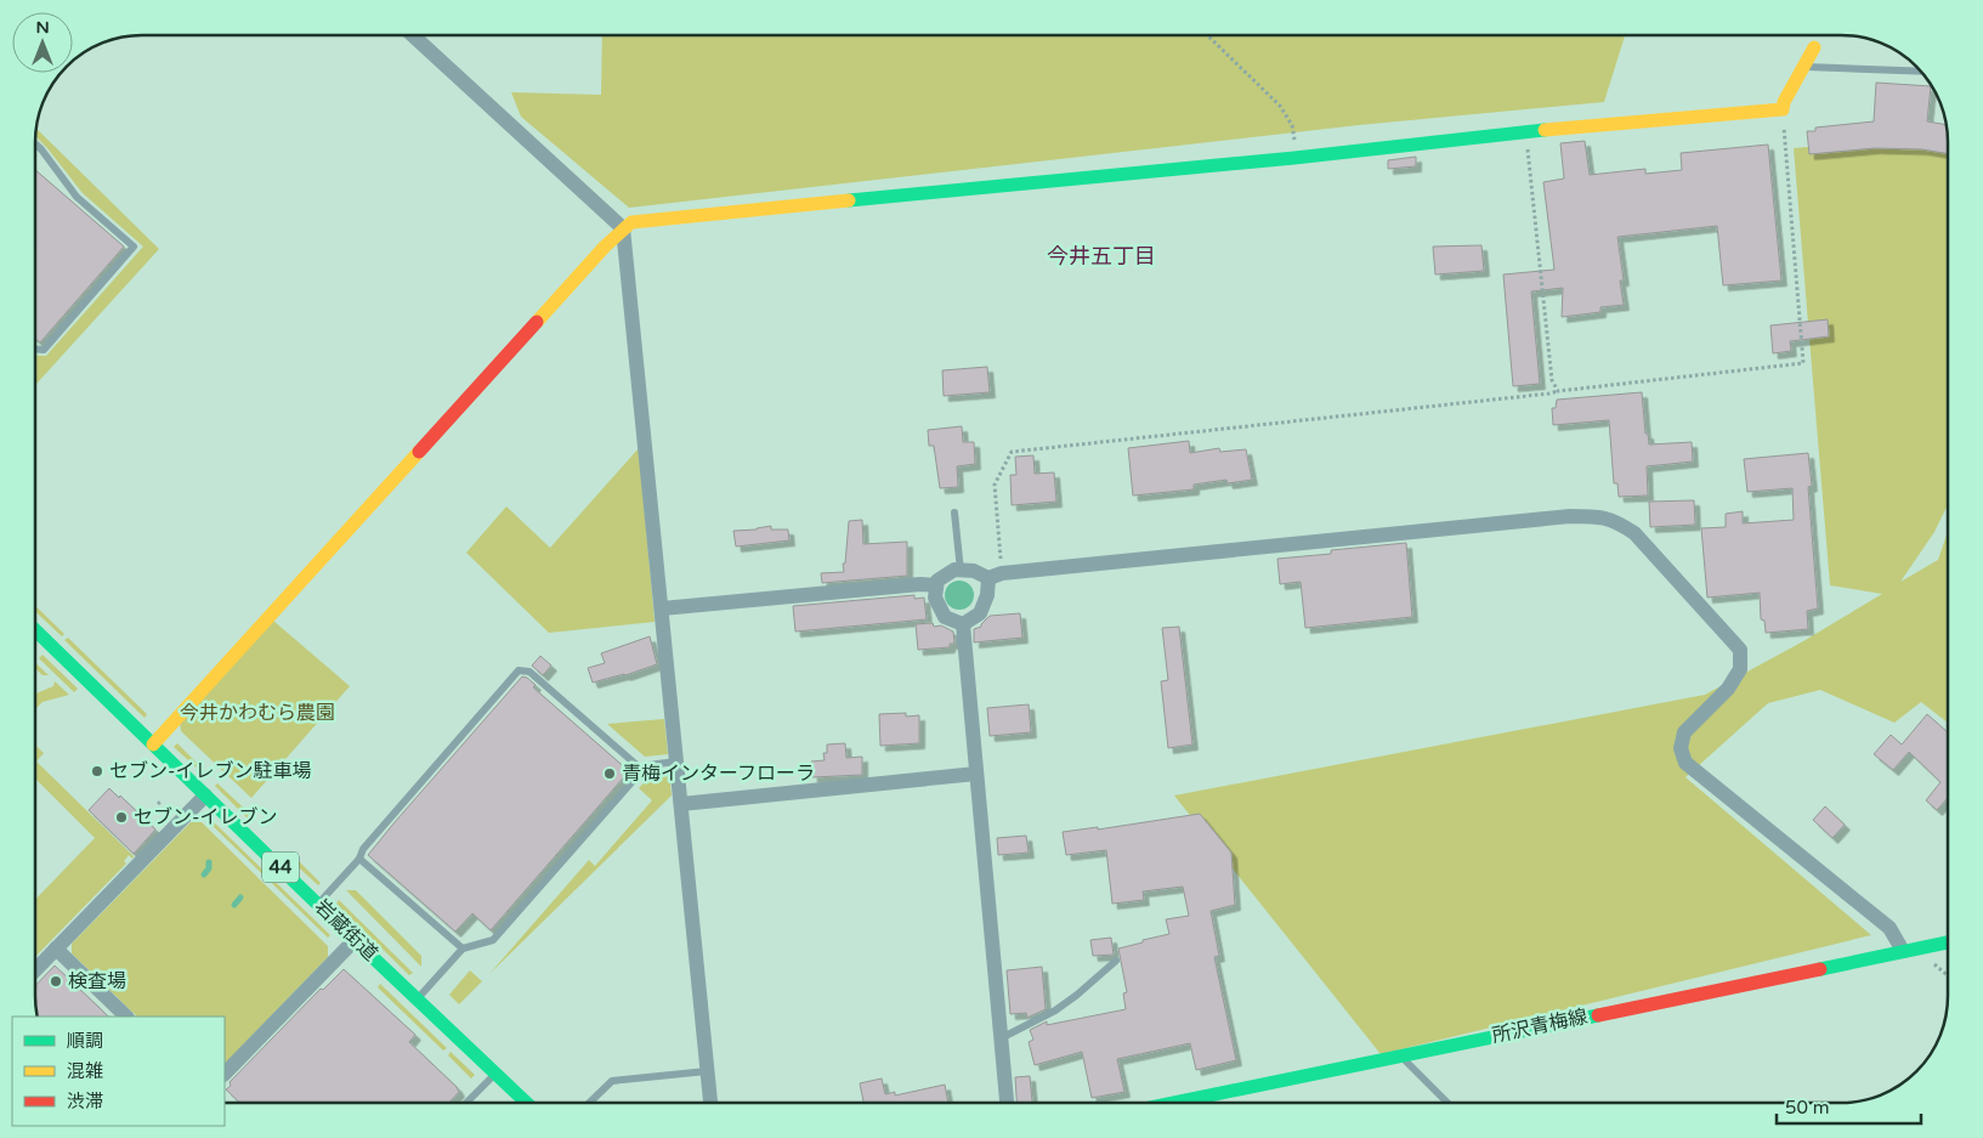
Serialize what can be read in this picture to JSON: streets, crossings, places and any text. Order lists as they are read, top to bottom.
{
  "streets": {
    "street": ["44", "岩蔵街道", "所沢青梅線"]
  },
  "districts": ["今井五丁目"],
  "parks": ["今井かわむら農園"],
  "places": [
    "セブン-イレブン駐車場",
    "青梅インターフローラ",
    "セブン-イレブン",
    "検査場"
  ],
  "legend": ["順調", "混雑", "渋滞"],
  "scale_bar": "50 m",
  "north": "top"
}
